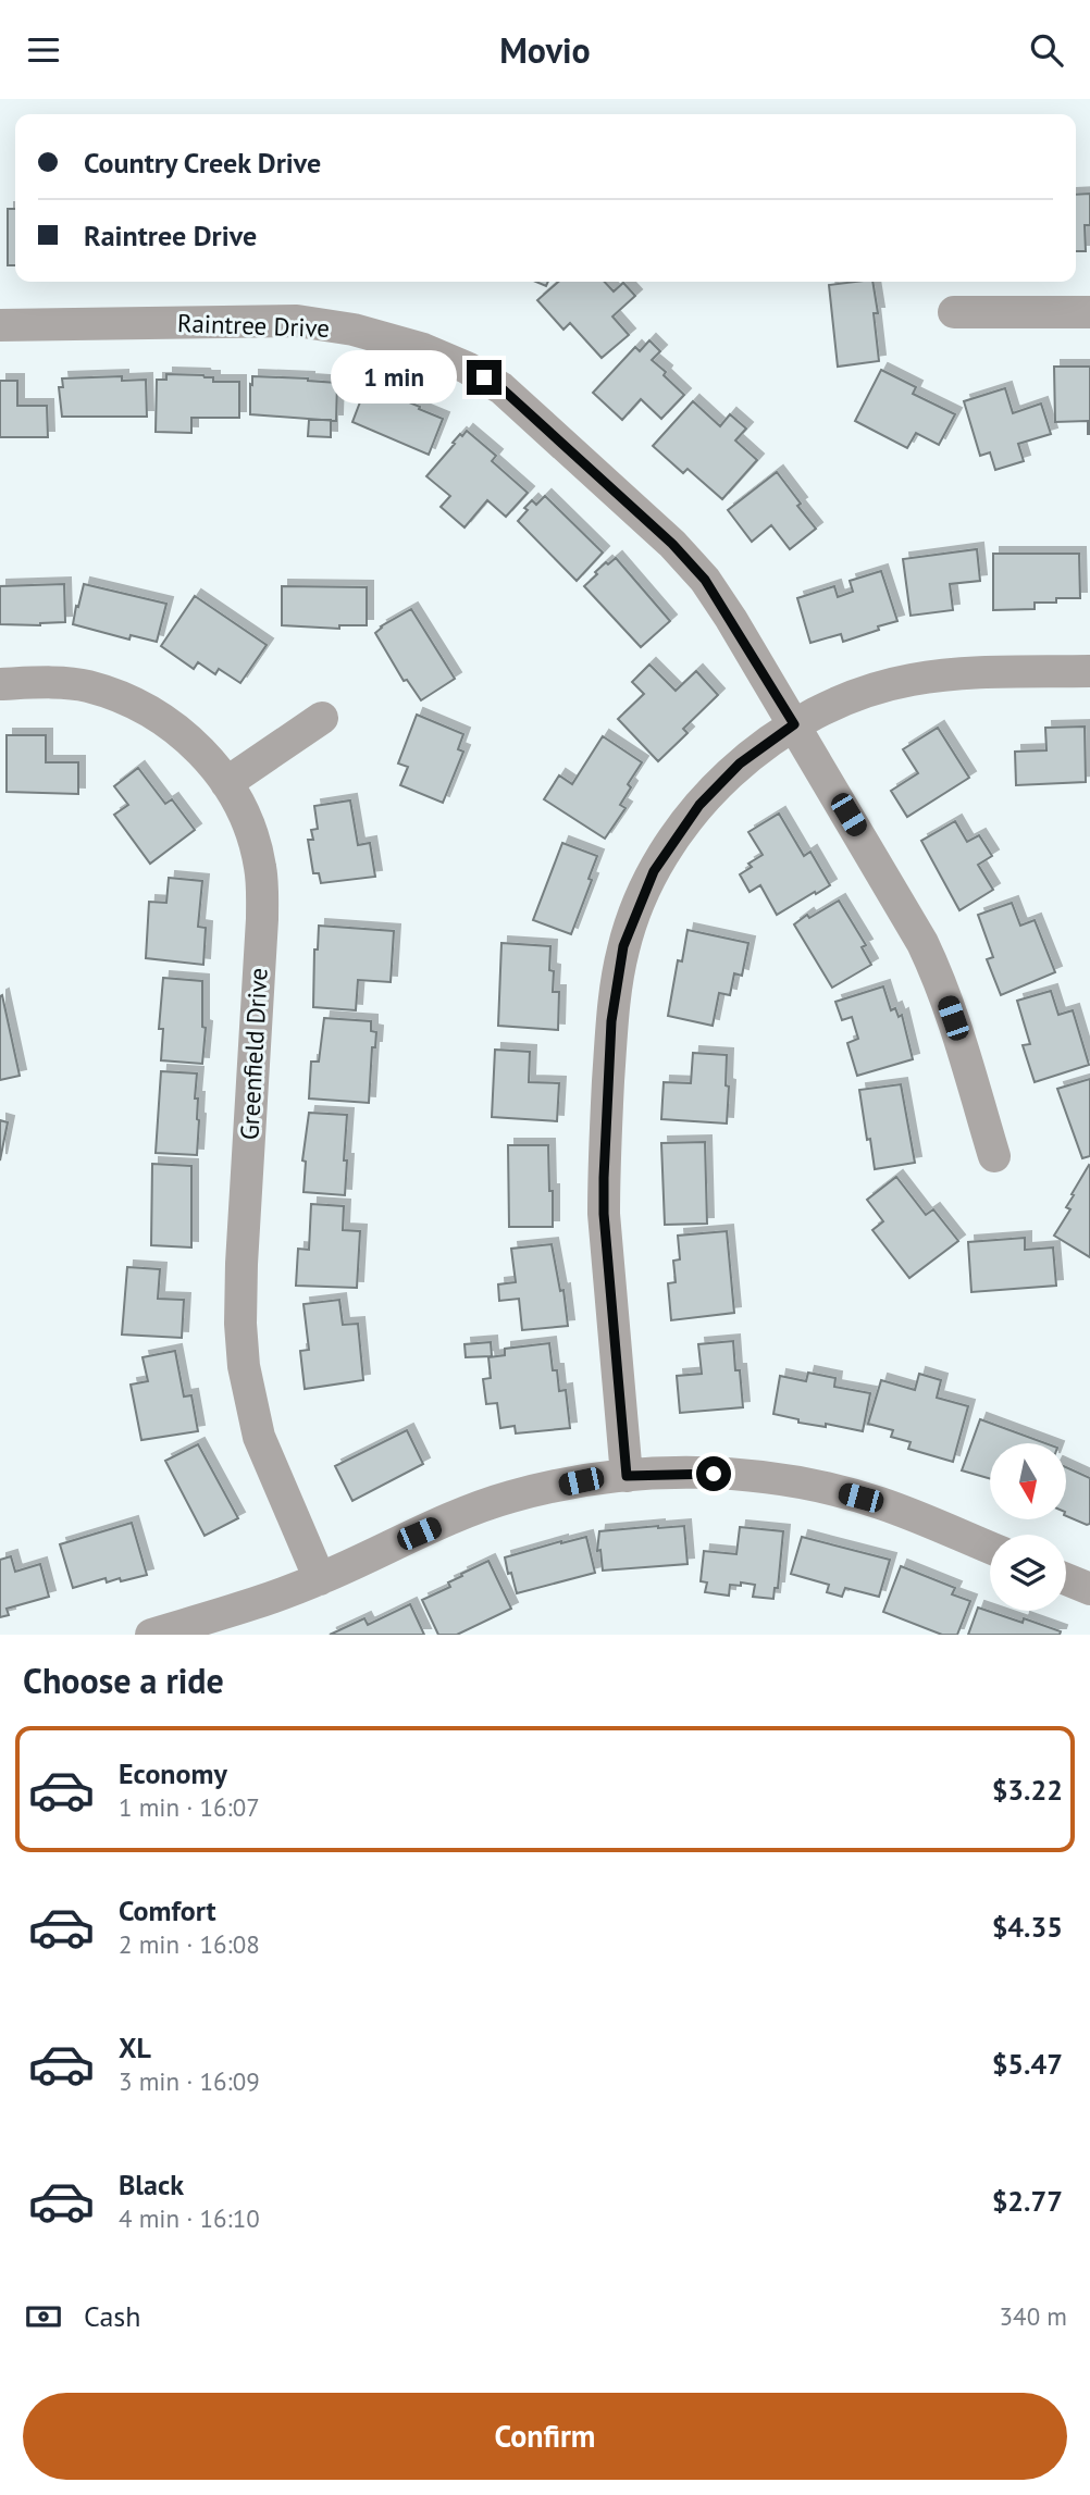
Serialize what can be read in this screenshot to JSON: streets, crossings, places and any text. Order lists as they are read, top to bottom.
{
  "streets": {
    "street": ["Raintree Drive", "Greenfield Drive"]
  },
  "north": "bottom",
  "page": {
    "header": "Movio",
    "banner": ["Country Creek Drive", "Raintree Drive"],
    "bubble": "1 min",
    "heading": "Choose a ride",
    "list": [
      {
        "name": "Economy",
        "note": "1 min · 16:07",
        "value": "$3.22"
      },
      {
        "name": "Comfort",
        "note": "2 min · 16:08",
        "value": "$4.35"
      },
      {
        "name": "XL",
        "note": "3 min · 16:09",
        "value": "$5.47"
      },
      {
        "name": "Black",
        "note": "4 min · 16:10",
        "value": "$2.77"
      }
    ],
    "pay": ["Cash", "340 m"],
    "buttons": "Confirm"
  }
}
